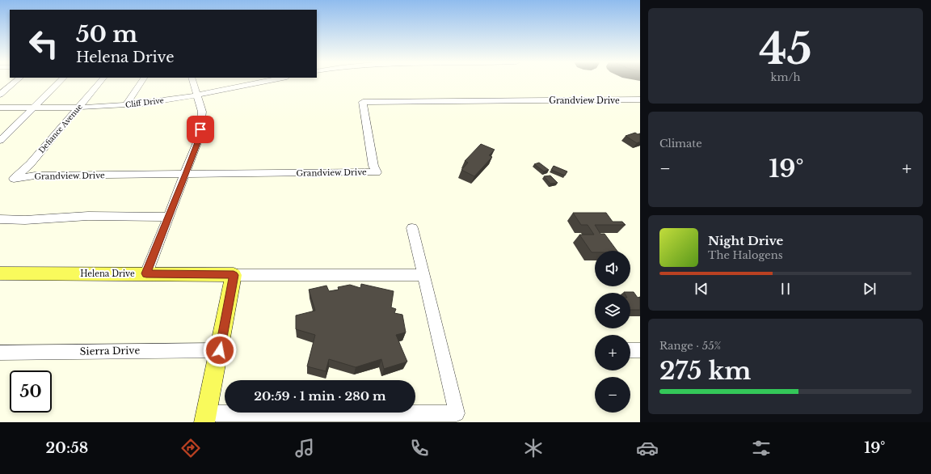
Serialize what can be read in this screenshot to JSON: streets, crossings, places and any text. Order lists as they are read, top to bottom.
{
  "streets": {
    "main road": ["Helena Drive"],
    "street": [
      "Grandview Drive",
      "Cliff Drive",
      "Defiance Avenue",
      "Sierra Drive"
    ]
  },
  "crossings": [
    ["Grandview Drive", "Defiance Avenue"],
    ["Cliff Drive", "Defiance Avenue"]
  ],
  "page": {
    "tile": [
      ["45", "km/h"],
      "Climate",
      ["Range · 55%", "275 km"]
    ],
    "turn": ["50 m", "Helena Drive"],
    "heat": ["−", "19°", "+"],
    "song": ["Night Drive", "The Halogens"],
    "map_buttons": ["+", "−"],
    "limit": "50",
    "trip": "20:59 · 1 min · 280 m",
    "tabs": ["20:58", "19°"]
  }
}
